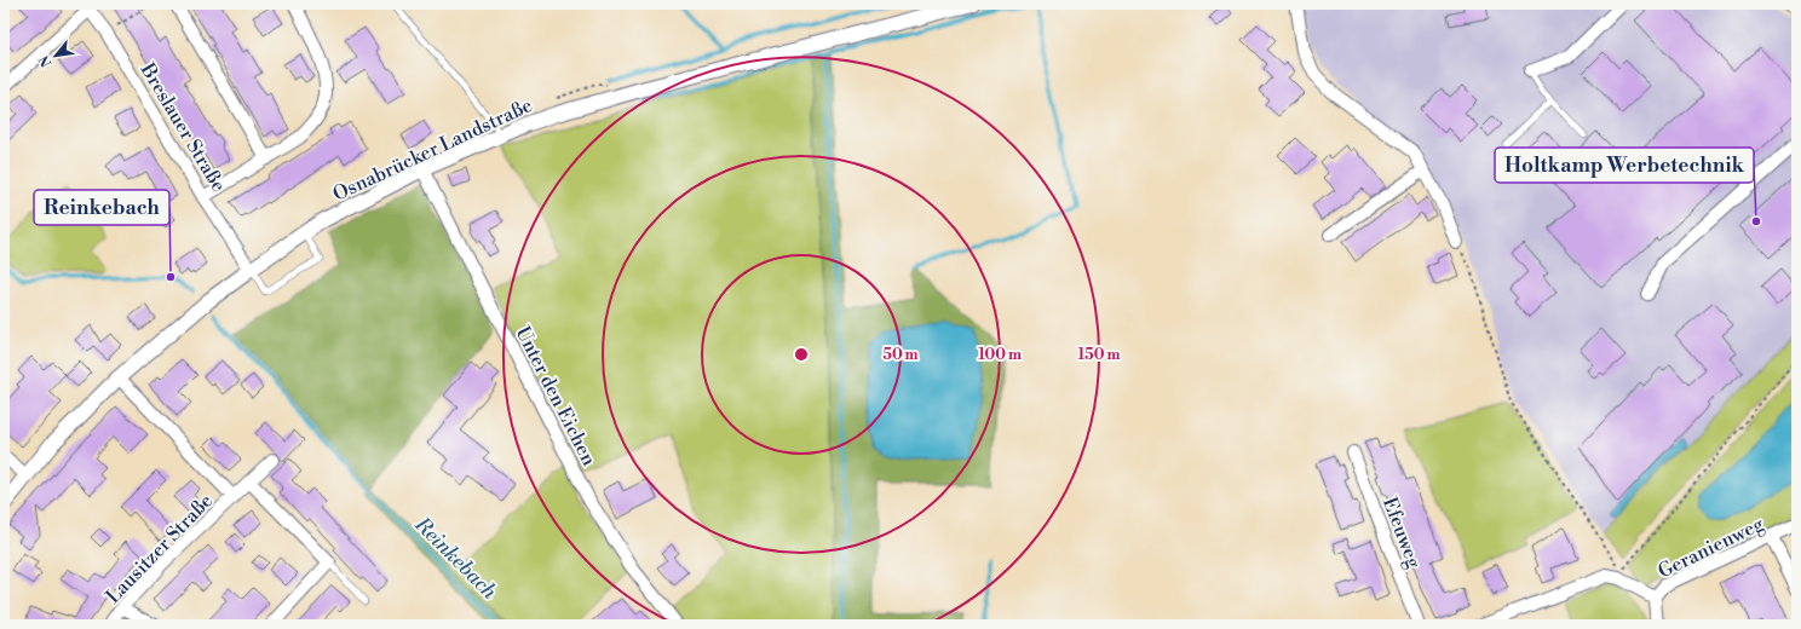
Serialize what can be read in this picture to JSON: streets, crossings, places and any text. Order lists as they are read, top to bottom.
{
  "streets": {
    "street": [
      "Breslauer Straße",
      "Osnabrücker Landstraße",
      "Unter den Eichen",
      "Efeuweg",
      "Geranienweg",
      "Lausitzer Straße"
    ]
  },
  "crossings": [
    ["Breslauer Straße", "Osnabrücker Landstraße"],
    ["Osnabrücker Landstraße", "Unter den Eichen"],
    ["Osnabrücker Landstraße", "Lausitzer Straße"]
  ],
  "water": ["Reinkebach"],
  "places": ["Holtkamp Werbetechnik", "Reinkebach"],
  "north": "bottom left",
  "rings": ["50 m", "100 m", "150 m"]
}
